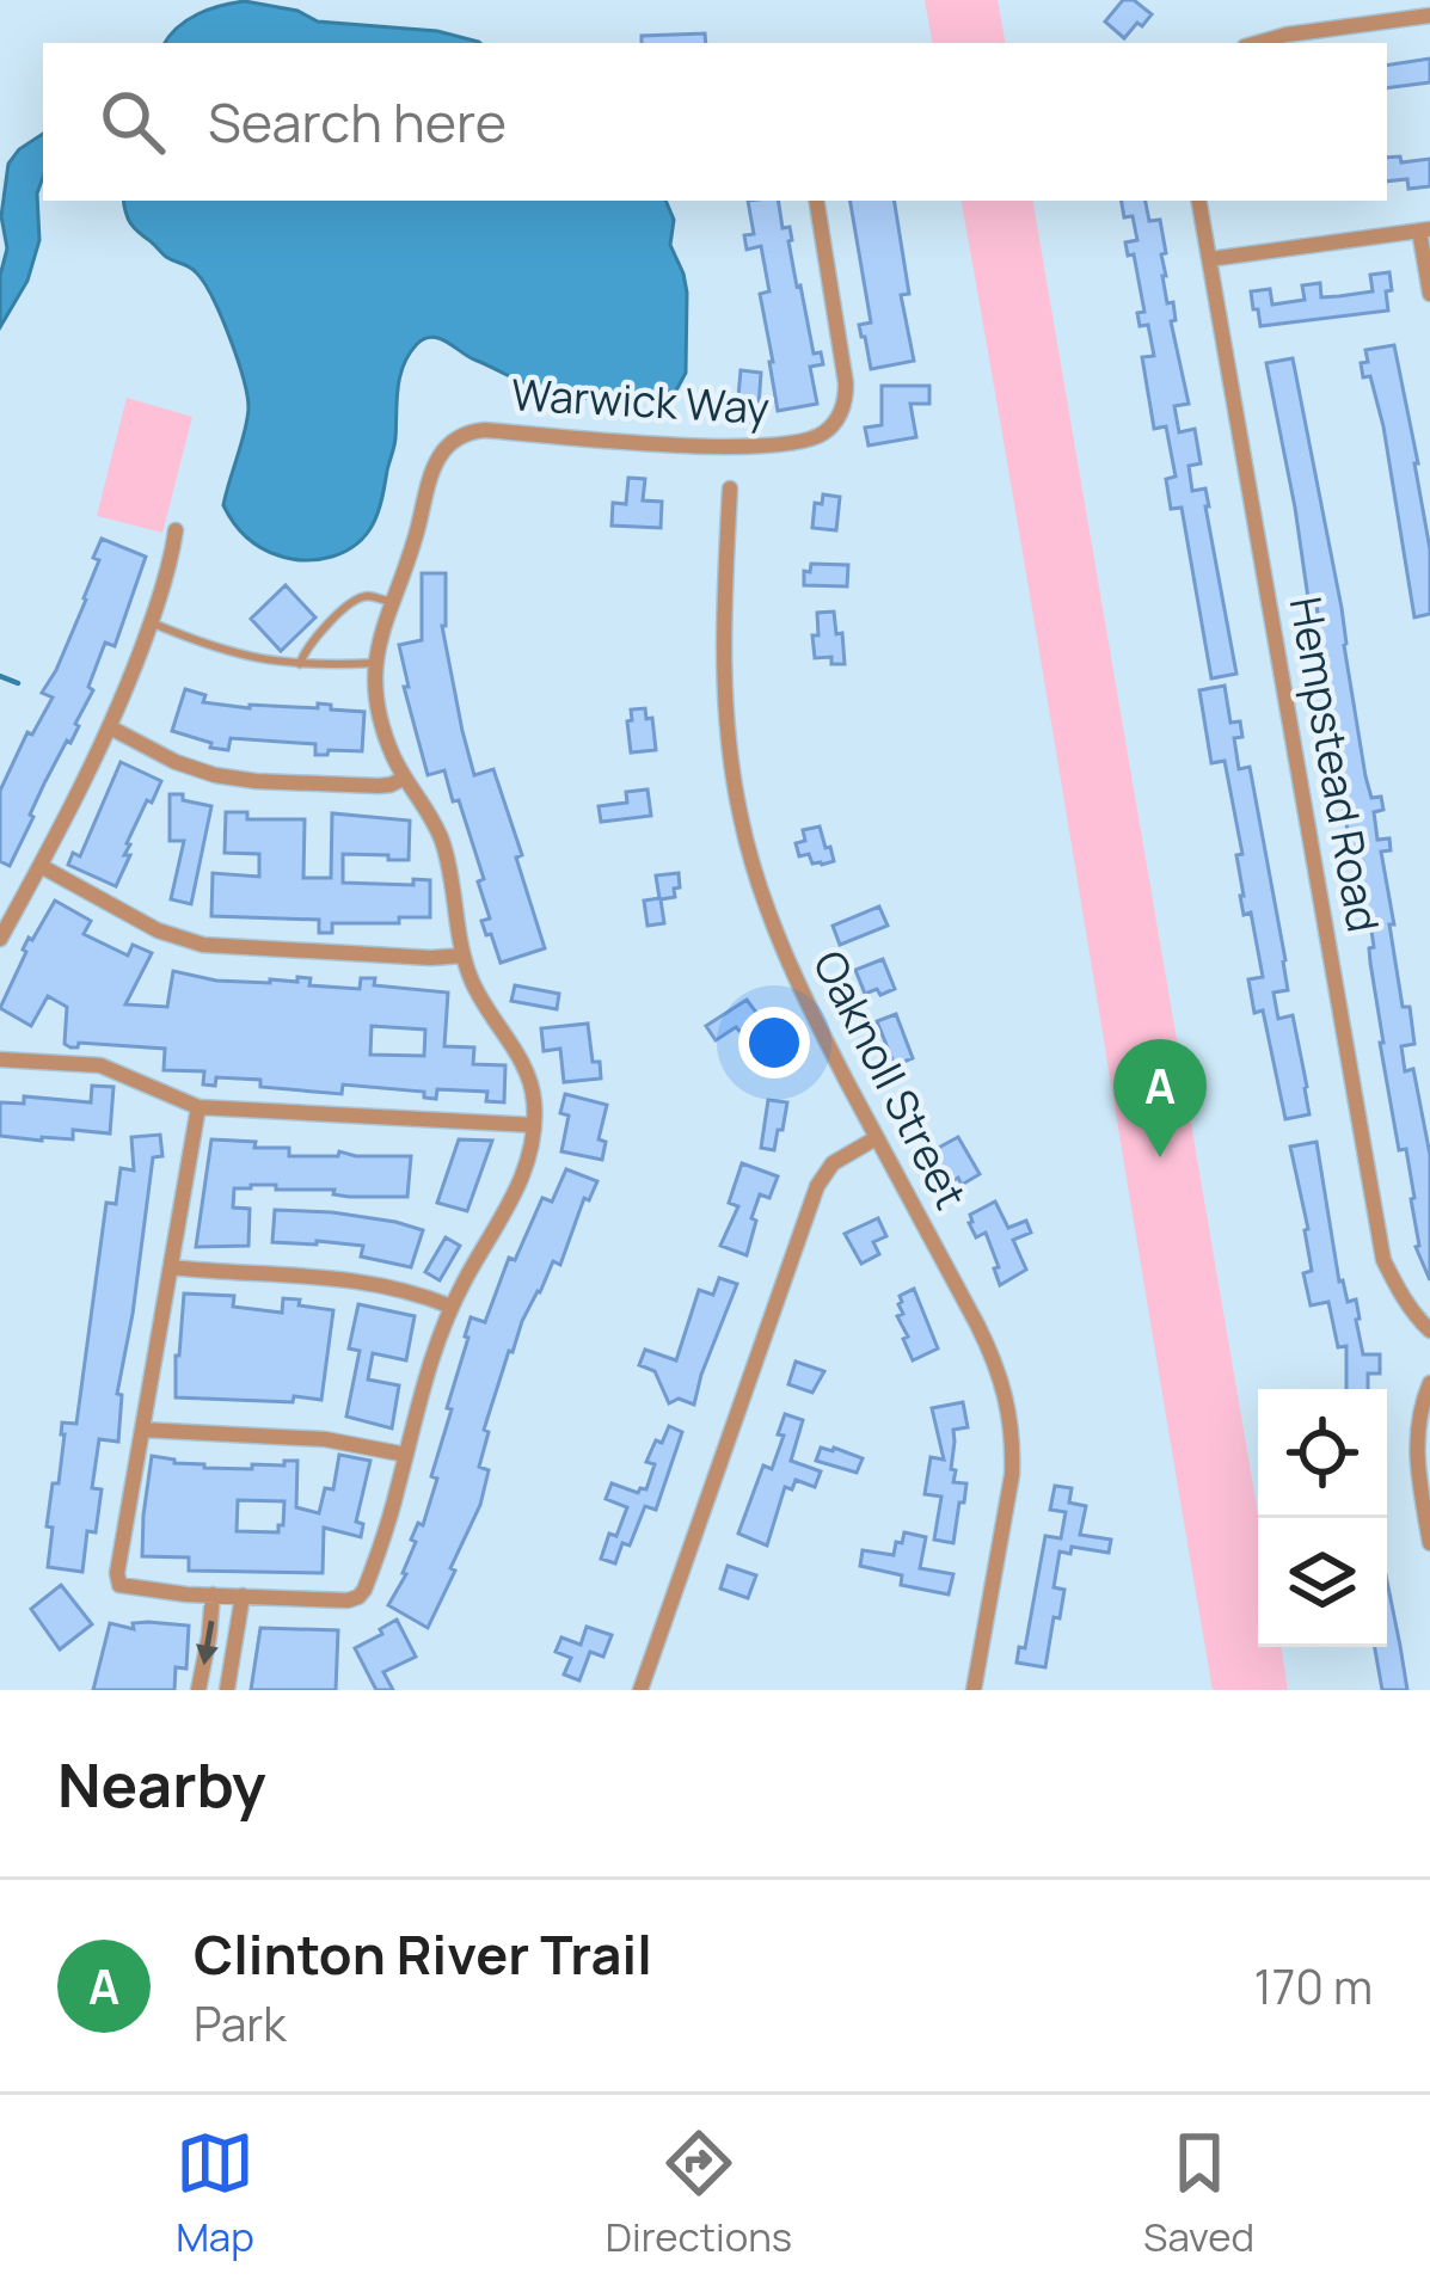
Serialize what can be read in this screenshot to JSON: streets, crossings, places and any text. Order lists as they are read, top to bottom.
{
  "streets": {
    "street": ["Warwick Way", "Hempstead Road", "Oaknoll Street"]
  },
  "page": {
    "search": "Search here",
    "pins": "A",
    "heading": "Nearby",
    "list": [
      {
        "mark": "A",
        "name": "Clinton River Trail",
        "note": "Park",
        "value": "170 m"
      }
    ],
    "nav": ["Map", "Directions", "Saved"]
  }
}
